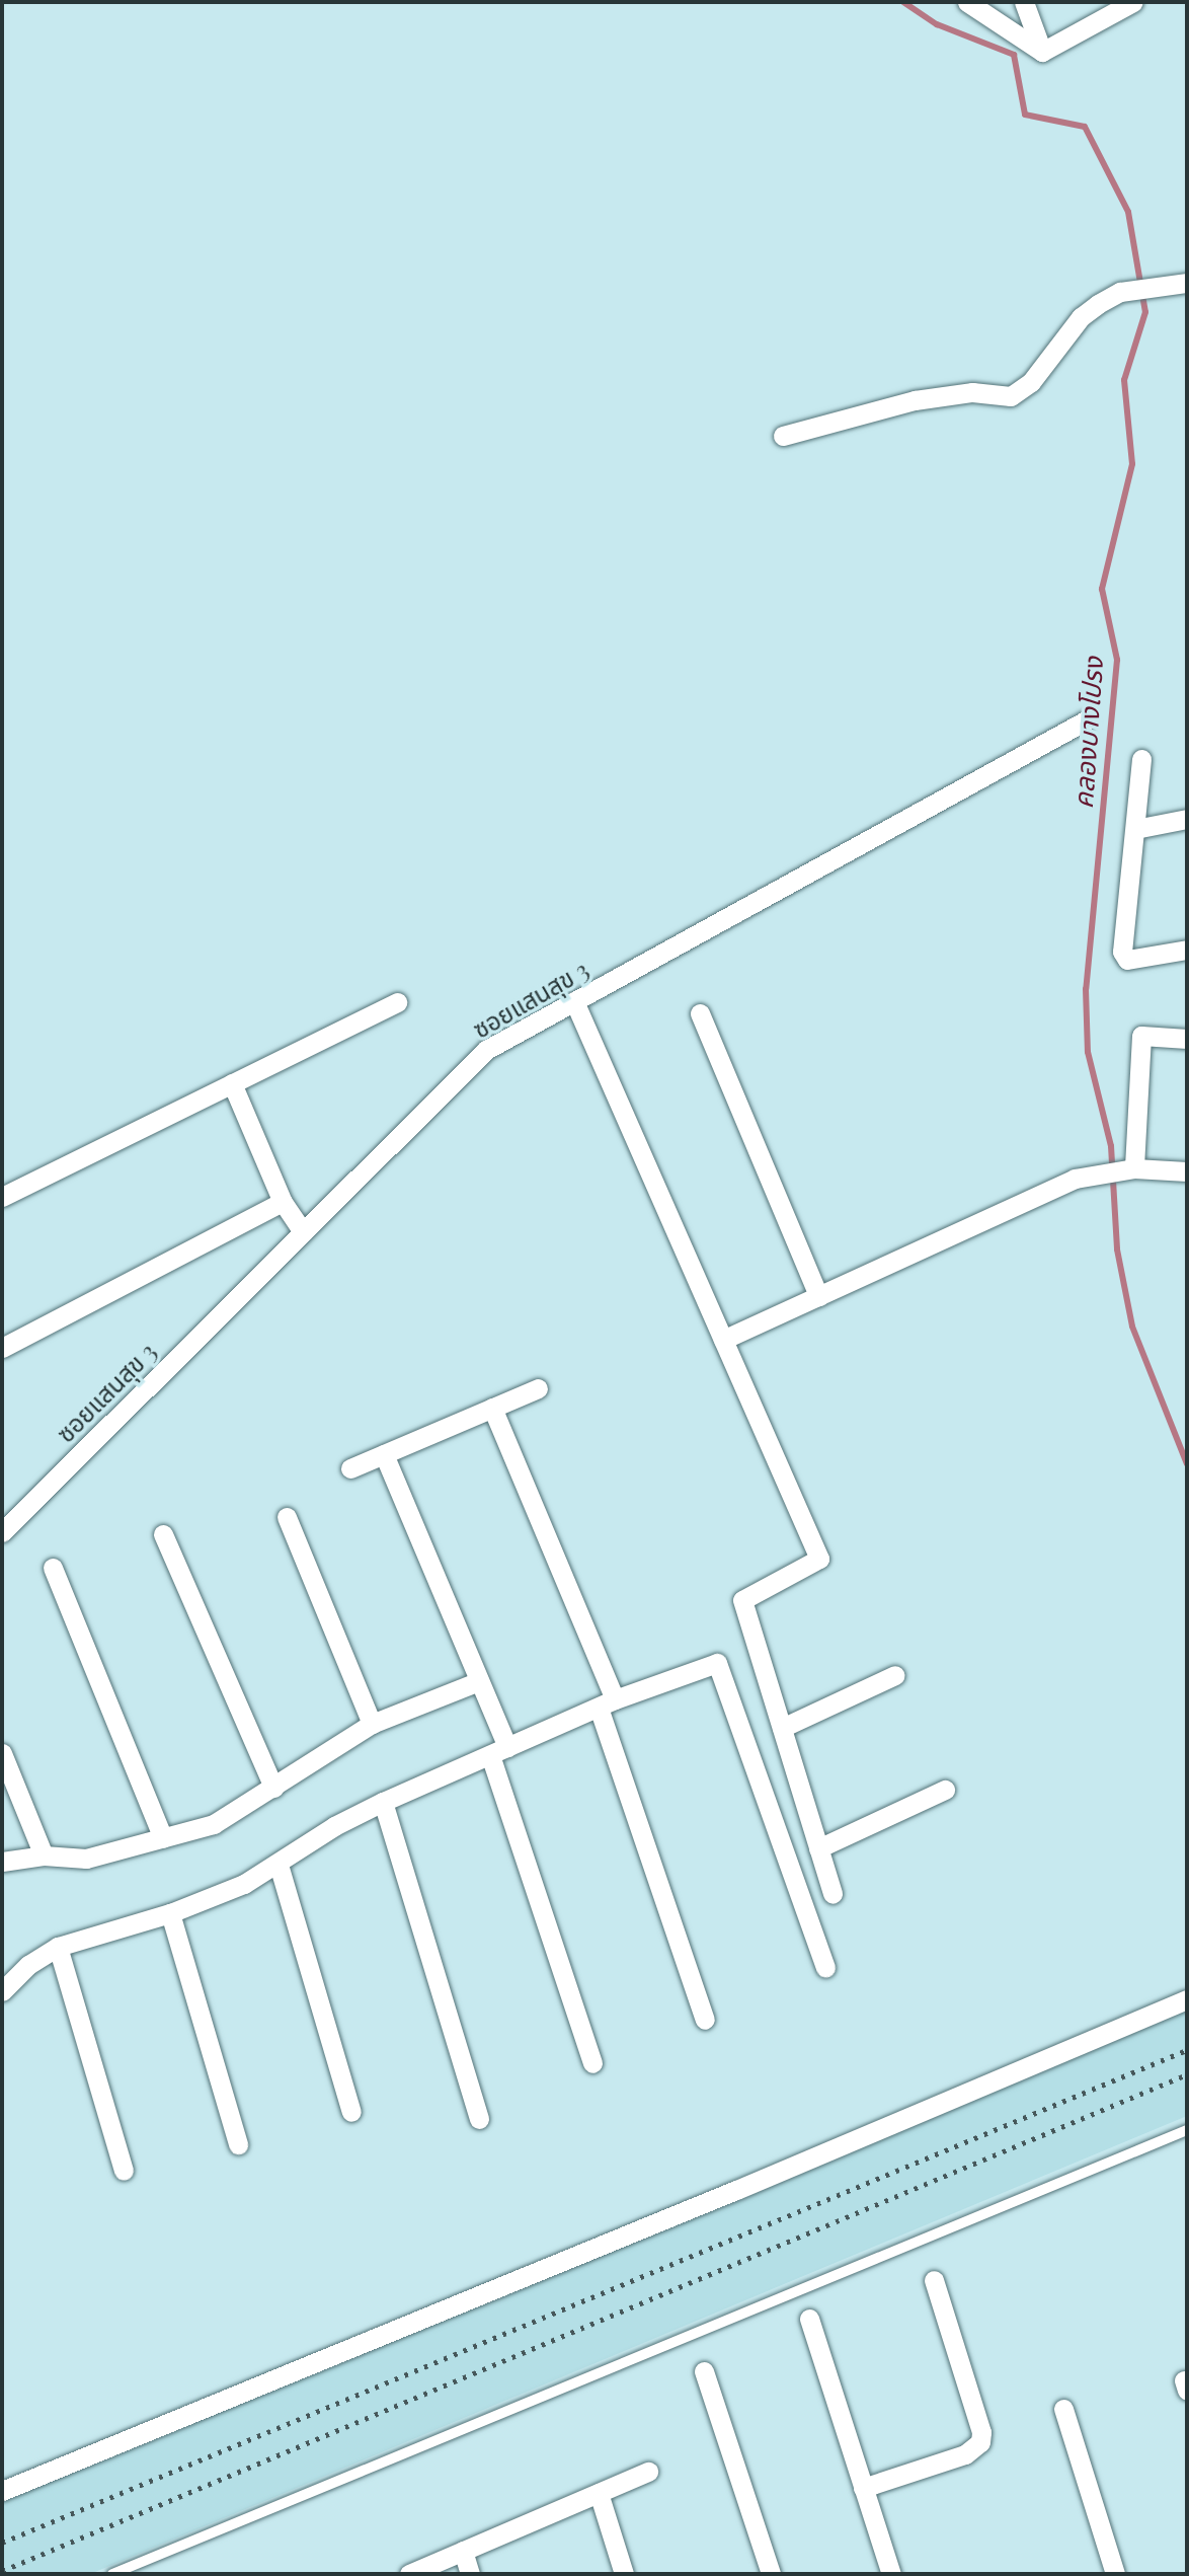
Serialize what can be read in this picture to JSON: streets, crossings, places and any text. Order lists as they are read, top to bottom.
{
  "streets": {
    "street": ["ซอยแสนสุข 3"]
  },
  "water": ["คลองบางโปรง"]
}
